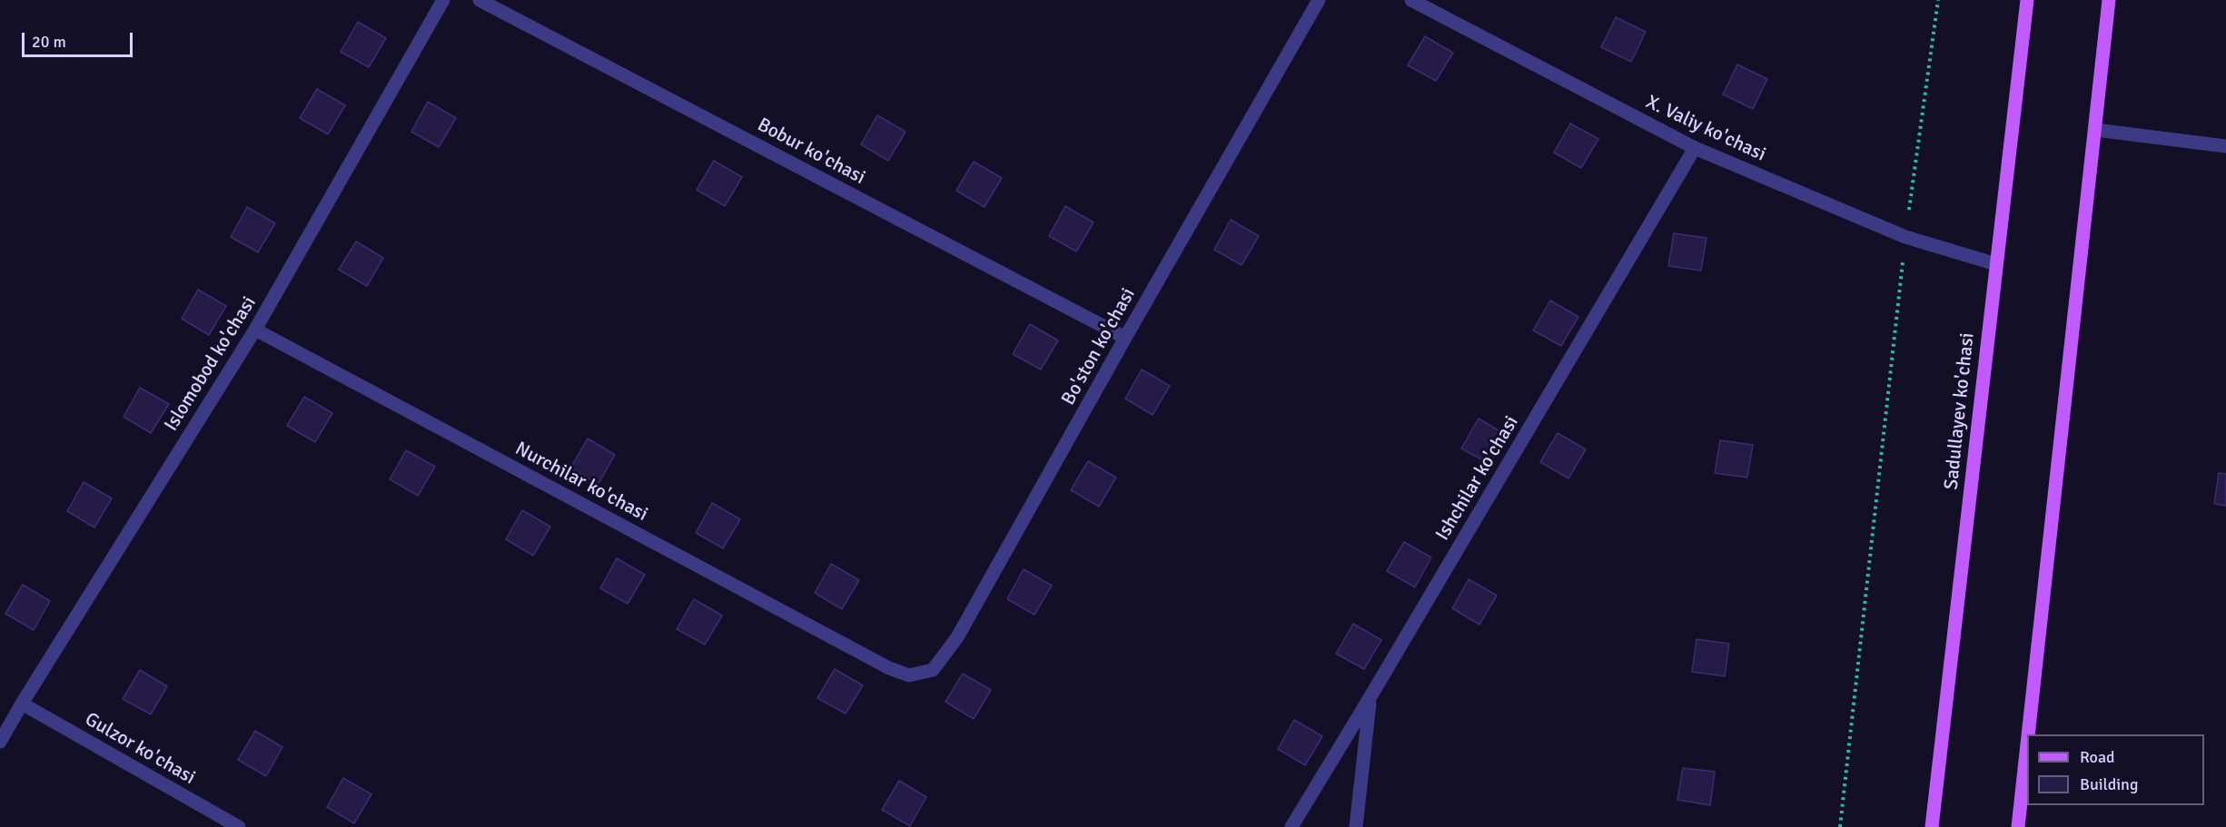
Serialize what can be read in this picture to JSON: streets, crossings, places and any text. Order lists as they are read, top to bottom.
{
  "streets": {
    "main road": ["Sadullayev ko'chasi"],
    "street": [
      "X. Valiy ko'chasi",
      "Bobur ko'chasi",
      "Bo'ston ko'chasi",
      "Islomobod ko'chasi",
      "Ishchilar ko'chasi",
      "Nurchilar ko'chasi",
      "Gulzor ko'chasi"
    ]
  },
  "crossings": [
    ["X. Valiy ko'chasi", "Sadullayev ko'chasi"],
    ["X. Valiy ko'chasi", "Ishchilar ko'chasi"],
    ["Bobur ko'chasi", "Bo'ston ko'chasi"],
    ["Bo'ston ko'chasi", "Nurchilar ko'chasi"],
    ["Islomobod ko'chasi", "Nurchilar ko'chasi"],
    ["Islomobod ko'chasi", "Gulzor ko'chasi"]
  ],
  "legend": ["Road", "Building"],
  "scale_bar": "20 m"
}
